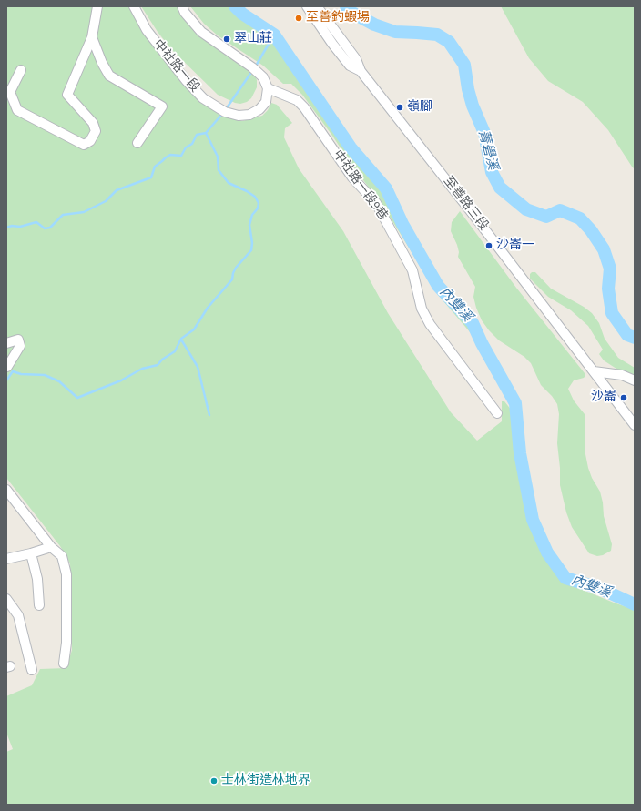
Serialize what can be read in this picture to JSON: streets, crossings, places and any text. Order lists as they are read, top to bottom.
{
  "streets": {
    "street": ["中社路一段", "中社路一段9巷", "至善路三段"]
  },
  "crossings": [
    ["中社路一段", "中社路一段9巷"]
  ],
  "water": ["菁礐溪", "內雙溪"],
  "places": [
    "至善釣蝦場",
    "翠山莊",
    "嶺腳",
    "沙崙一",
    "沙崙",
    "士林街造林地界"
  ]
}
